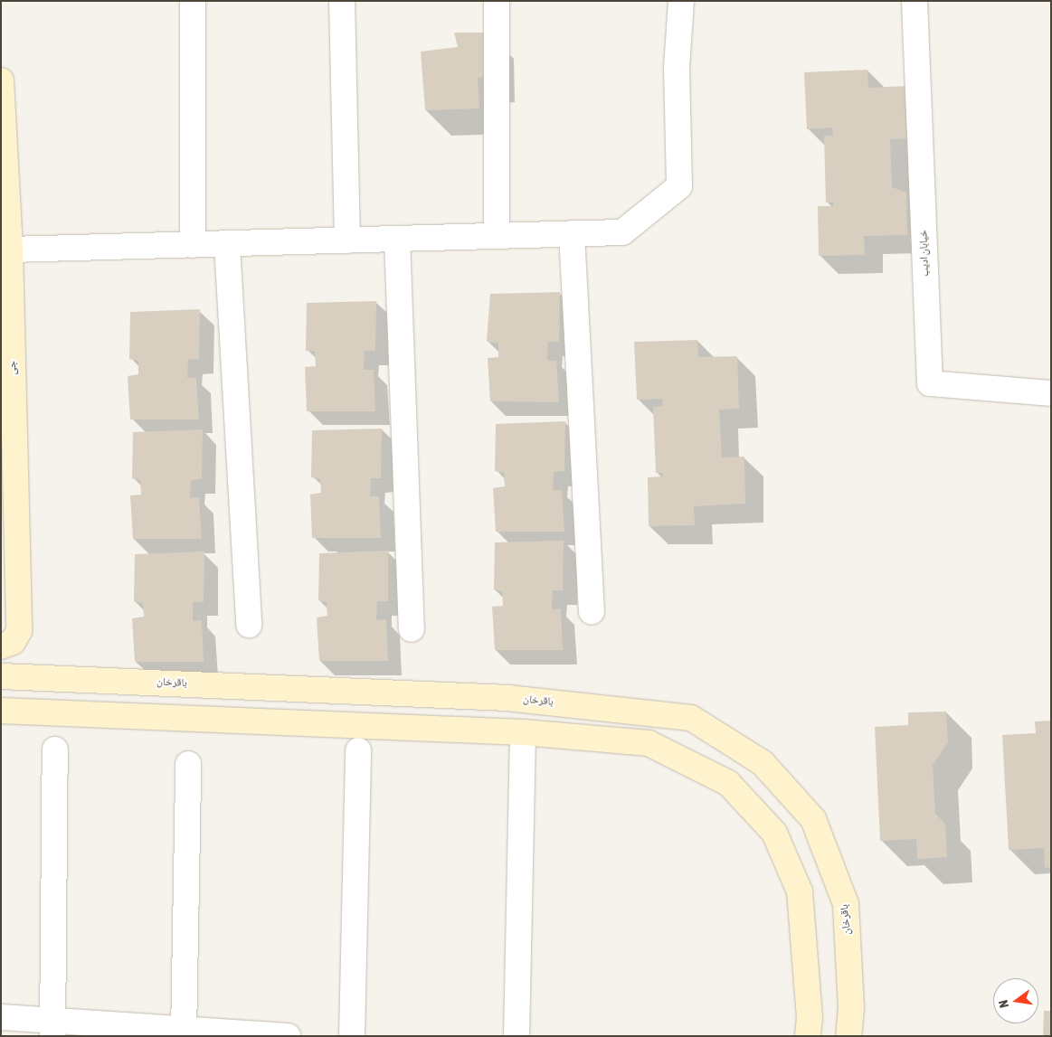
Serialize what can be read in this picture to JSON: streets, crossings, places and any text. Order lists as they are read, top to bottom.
{
  "streets": {
    "street": ["خیابان ادیب", "جی", "باقرخان"]
  },
  "north": "left"
}
